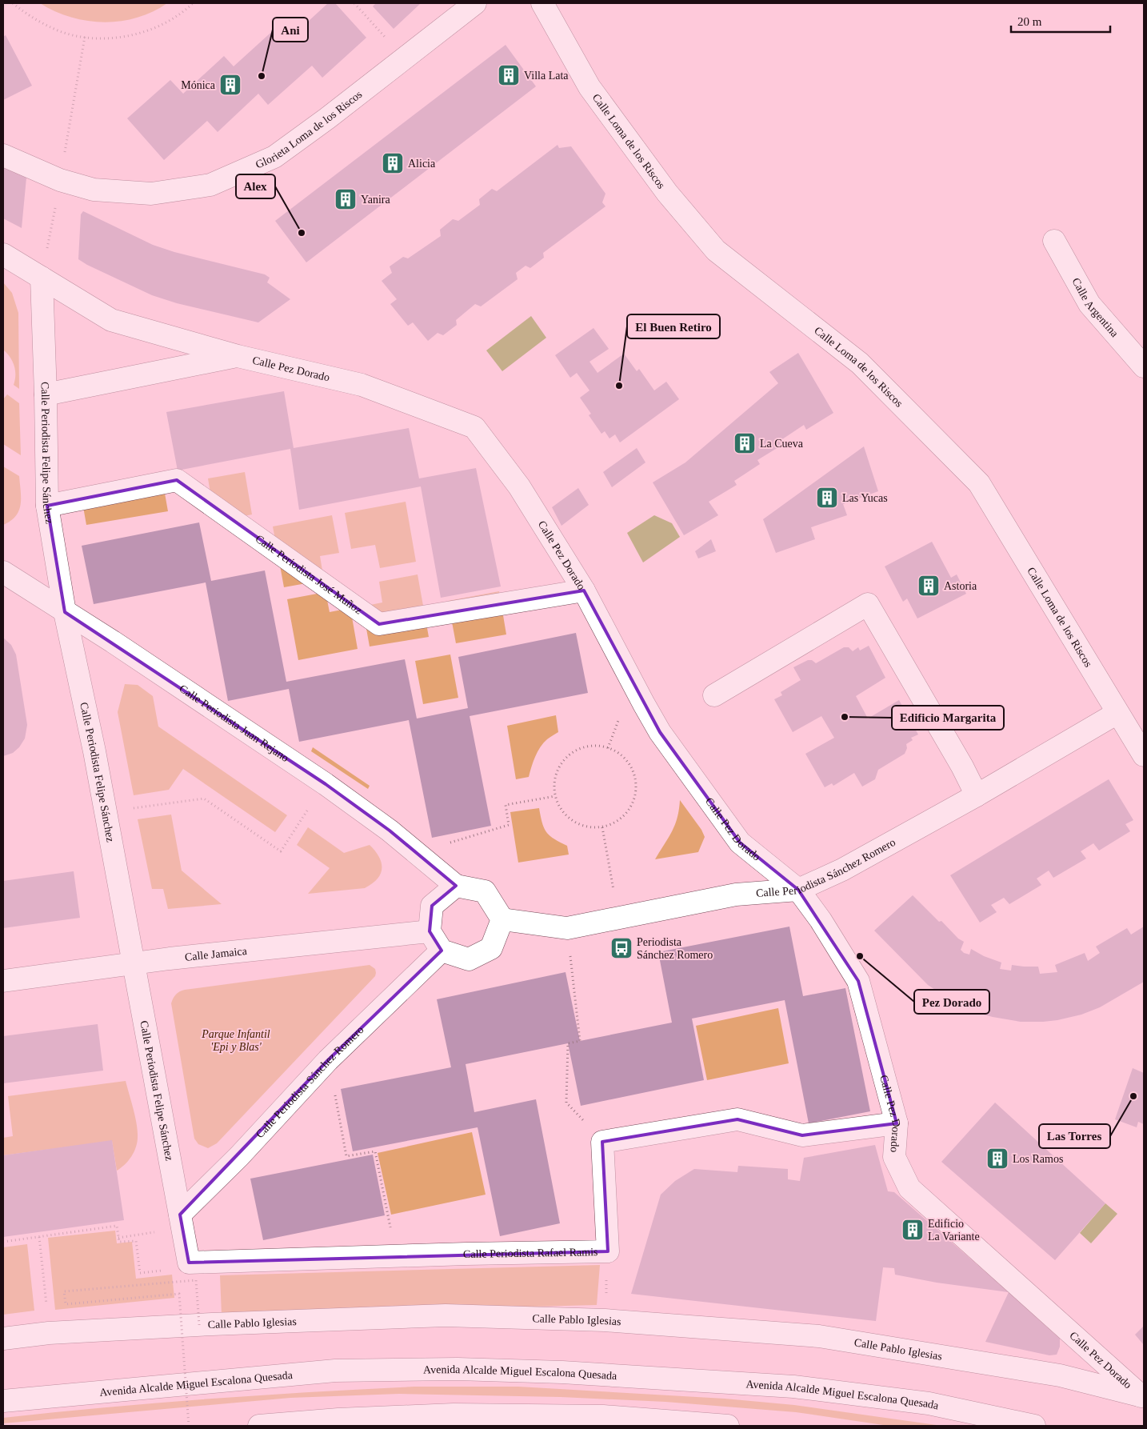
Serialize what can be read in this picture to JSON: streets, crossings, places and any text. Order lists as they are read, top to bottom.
{
  "streets": {
    "street": [
      "Glorieta Loma de los Riscos",
      "Calle Loma de los Riscos",
      "Calle Argentina",
      "Calle Pez Dorado",
      "Calle Periodista Felipe Sánchez",
      "Calle Periodista José Muñoz",
      "Calle Periodista Juan Rejano",
      "Calle Periodista Sánchez Romero",
      "Calle Jamaica",
      "Calle Periodista Rafael Ramis",
      "Calle Pablo Iglesias",
      "Avenida Alcalde Miguel Escalona Quesada"
    ]
  },
  "crossings": [
    ["Calle Loma de los Riscos", "Calle Periodista Sánchez Romero"],
    ["Calle Pez Dorado", "Calle Periodista Felipe Sánchez"],
    ["Calle Pez Dorado", "Calle Periodista José Muñoz"],
    ["Calle Pez Dorado", "Calle Periodista Sánchez Romero"],
    ["Calle Pez Dorado", "Calle Pablo Iglesias"],
    ["Calle Periodista Felipe Sánchez", "Calle Periodista José Muñoz"],
    ["Calle Periodista Felipe Sánchez", "Calle Periodista Juan Rejano"],
    ["Calle Periodista Felipe Sánchez", "Calle Periodista Sánchez Romero"],
    ["Calle Periodista Felipe Sánchez", "Calle Jamaica"],
    ["Calle Periodista Felipe Sánchez", "Calle Periodista Rafael Ramis"],
    ["Calle Periodista Juan Rejano", "Calle Periodista Sánchez Romero"],
    ["Calle Periodista Juan Rejano", "Calle Jamaica"],
    ["Calle Periodista Sánchez Romero", "Calle Jamaica"]
  ],
  "parks": ["Parque Infantil 'Epi y Blas'"],
  "places": {
    "building": [
      "Villa Lata",
      "Mónica",
      "Alicia",
      "Yanira",
      "La Cueva",
      "Las Yucas",
      "Astoria",
      "Los Ramos",
      "Edificio La Variante"
    ],
    "other": [
      "Ani",
      "Alex",
      "El Buen Retiro",
      "Edificio Margarita",
      "Pez Dorado",
      "Las Torres"
    ],
    "bus stop": ["Periodista Sánchez Romero"]
  },
  "scale_bar": "20 m"
}
